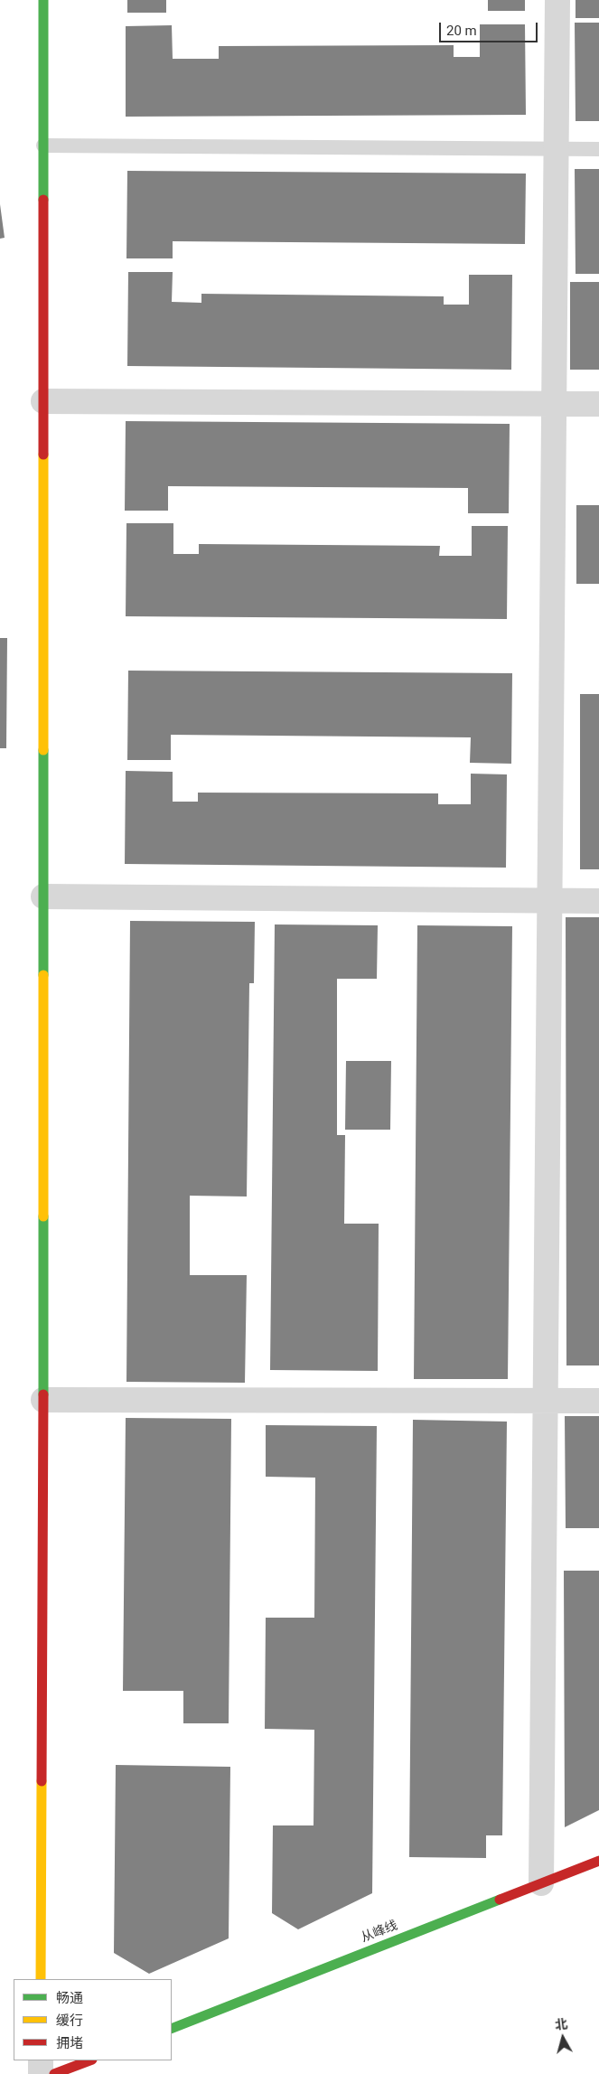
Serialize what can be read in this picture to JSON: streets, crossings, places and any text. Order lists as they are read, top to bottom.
{
  "streets": {
    "street": ["从峰线"]
  },
  "legend": ["畅通", "缓行", "拥堵"],
  "scale_bar": "20 m",
  "north": "top"
}
